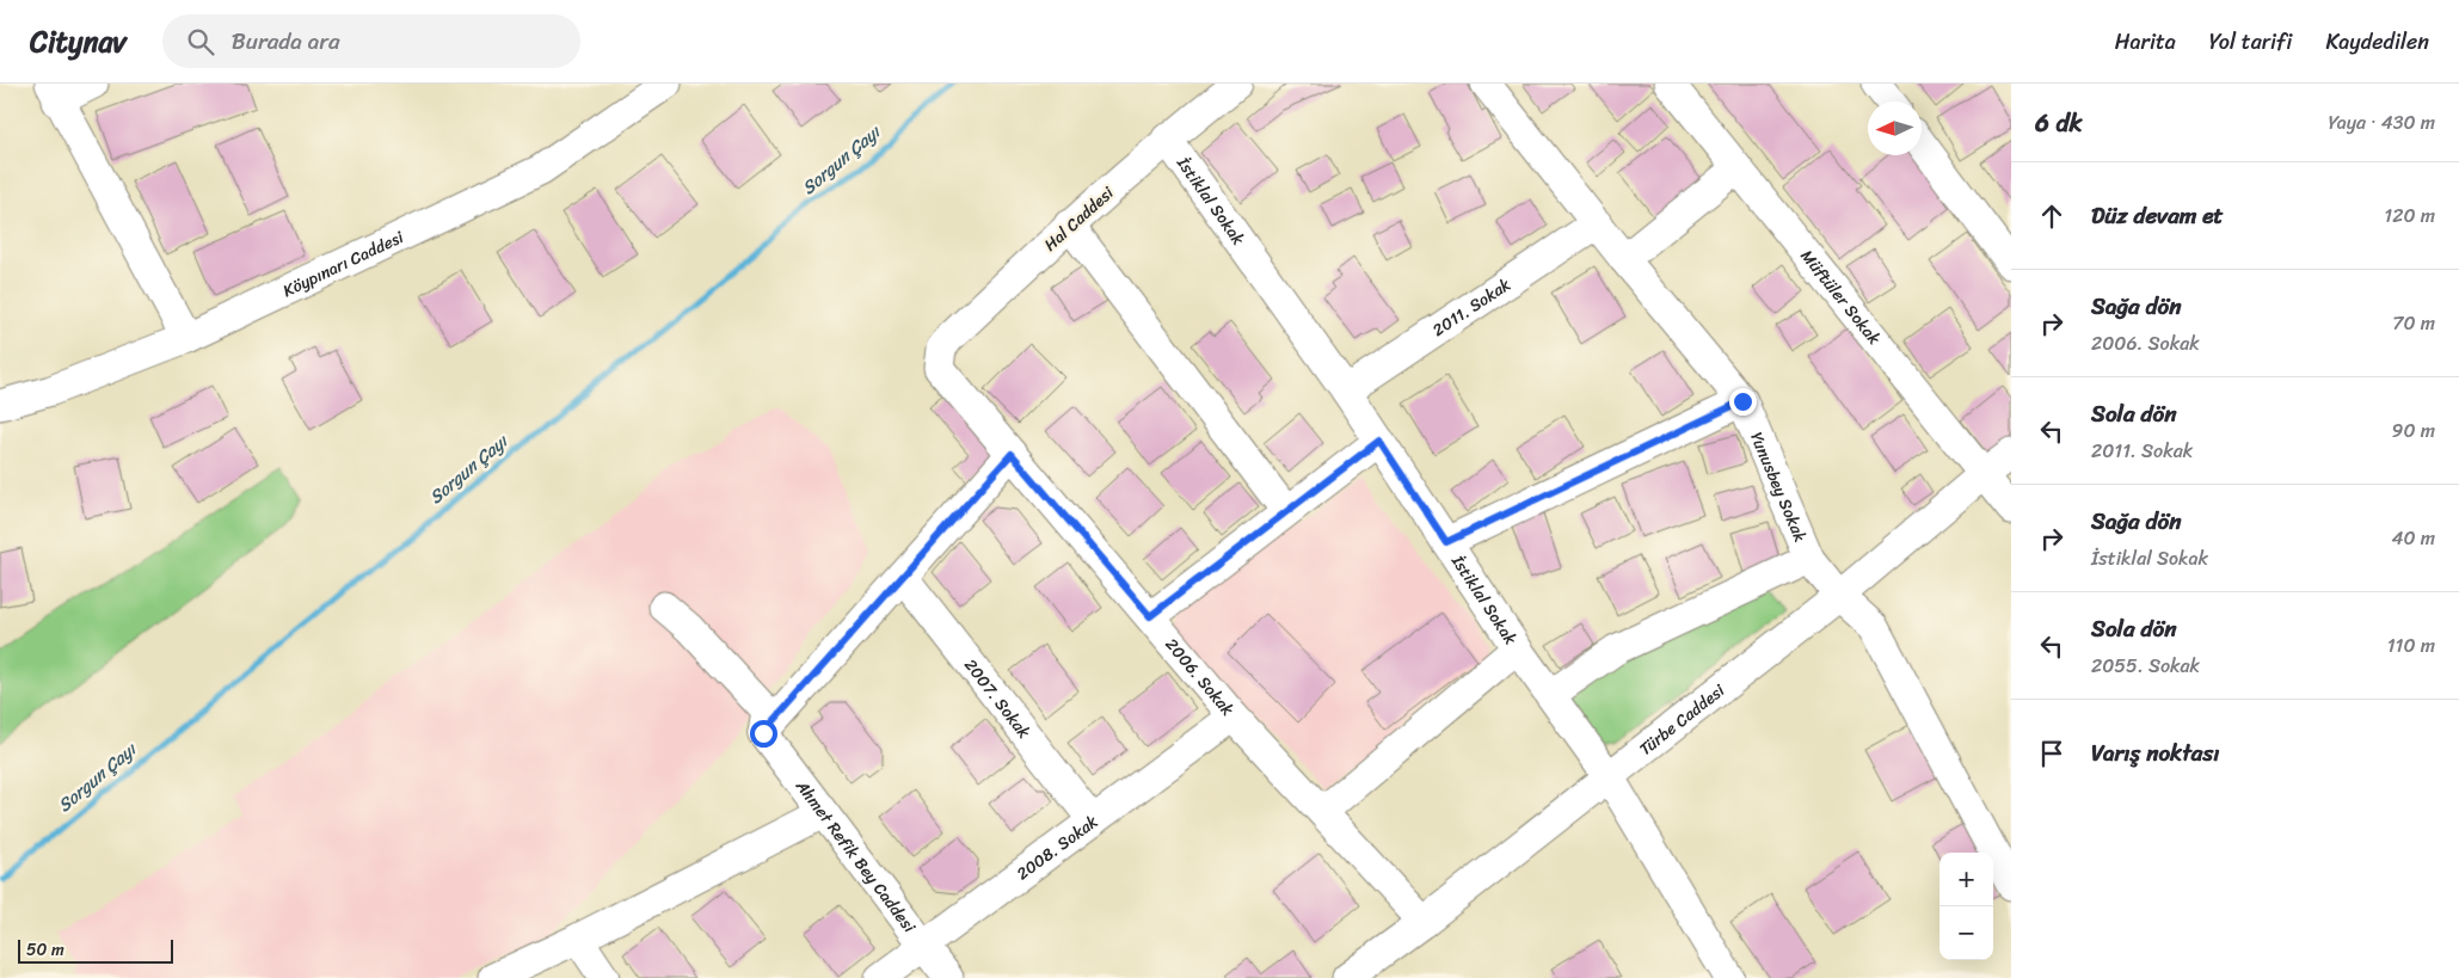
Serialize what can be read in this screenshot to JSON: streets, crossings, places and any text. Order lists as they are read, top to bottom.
{
  "streets": {
    "street": [
      "İstiklal Sokak",
      "Hal Caddesi",
      "Köypınarı Caddesi",
      "Müftüler Sokak",
      "2011. Sokak",
      "Yunusbey Sokak",
      "2006. Sokak",
      "2007. Sokak",
      "Türbe Caddesi",
      "2008. Sokak",
      "Ahmet Refik Bey Caddesi"
    ]
  },
  "crossings": [
    ["İstiklal Sokak", "Hal Caddesi"],
    ["İstiklal Sokak", "2011. Sokak"],
    ["İstiklal Sokak", "Türbe Caddesi"],
    ["Hal Caddesi", "2006. Sokak"],
    ["Müftüler Sokak", "Türbe Caddesi"],
    ["2011. Sokak", "Yunusbey Sokak"],
    ["Yunusbey Sokak", "Türbe Caddesi"],
    ["2006. Sokak", "Türbe Caddesi"],
    ["2006. Sokak", "2008. Sokak"],
    ["2007. Sokak", "2008. Sokak"],
    ["2008. Sokak", "Ahmet Refik Bey Caddesi"]
  ],
  "water": ["Sorgun Çayı"],
  "scale_bar": "50 m",
  "north": "left",
  "page": {
    "header": "Citynav",
    "search": "Burada ara",
    "nav": ["Harita", "Yol tarifi", "Kaydedilen"],
    "heading": ["6 dk", "Yaya · 430 m"],
    "list": [
      ["Düz devam et", "120 m"],
      ["Sağa dön", "2006. Sokak", "70 m"],
      ["Sola dön", "2011. Sokak", "90 m"],
      ["Sağa dön", "İstiklal Sokak", "40 m"],
      ["Sola dön", "2055. Sokak", "110 m"],
      "Varış noktası"
    ],
    "map_buttons": ["+", "−"],
    "scale": "50 m"
  }
}
